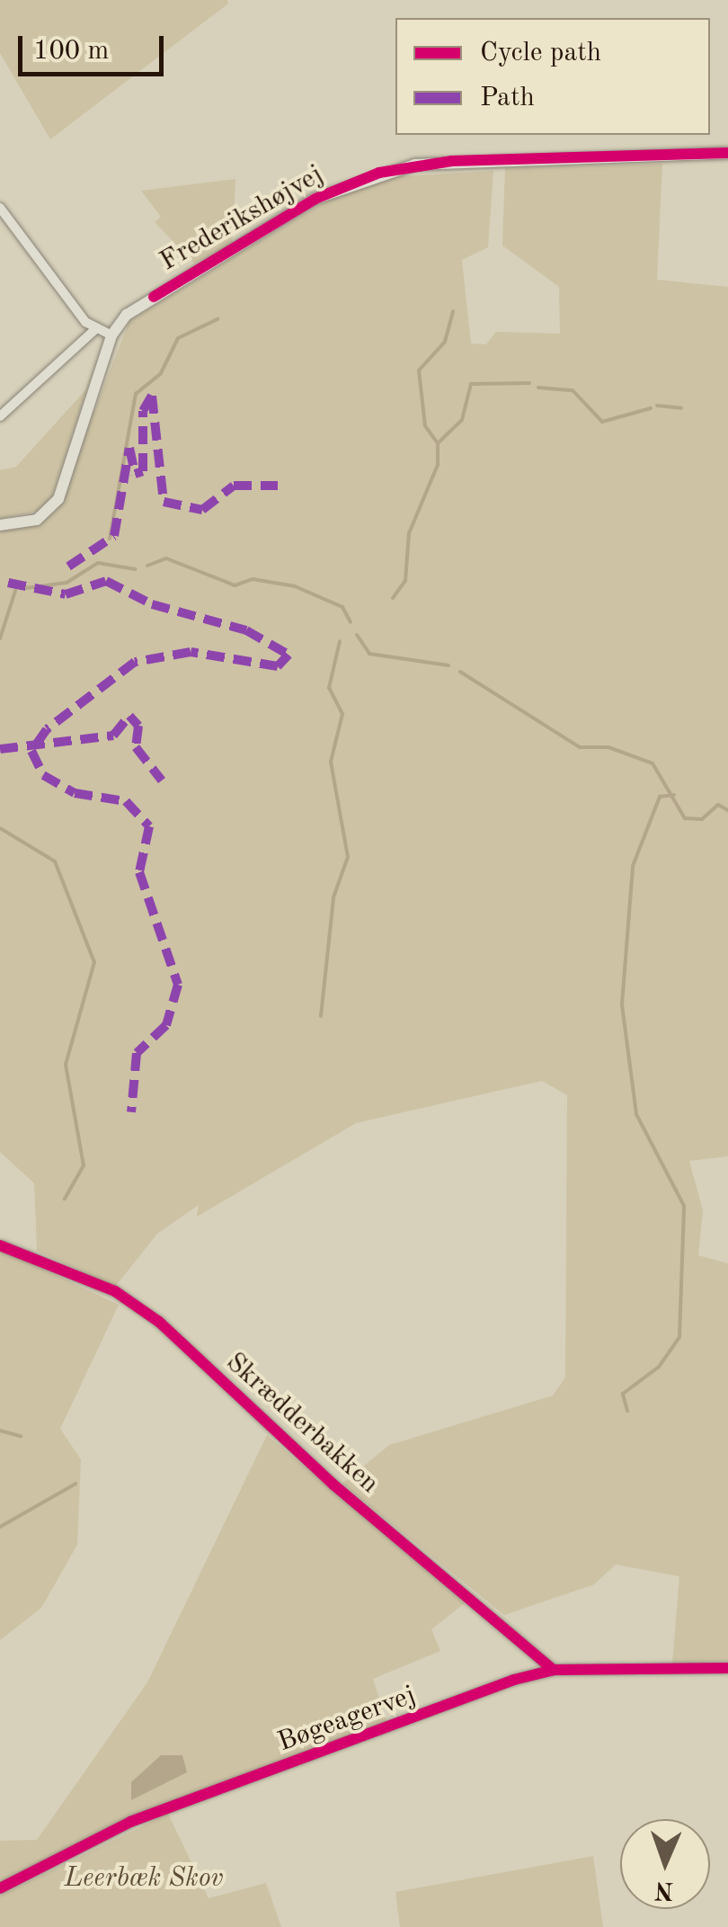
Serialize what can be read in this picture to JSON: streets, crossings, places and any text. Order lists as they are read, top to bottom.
{
  "streets": {
    "street": ["Frederikshøjvej", "Skrædderbakken", "Bøgeagervej"]
  },
  "crossings": [
    ["Skrædderbakken", "Bøgeagervej"]
  ],
  "parks": ["Leerbæk Skov"],
  "legend": ["Cycle path", "Path"],
  "scale_bar": "100 m",
  "north": "bottom"
}
